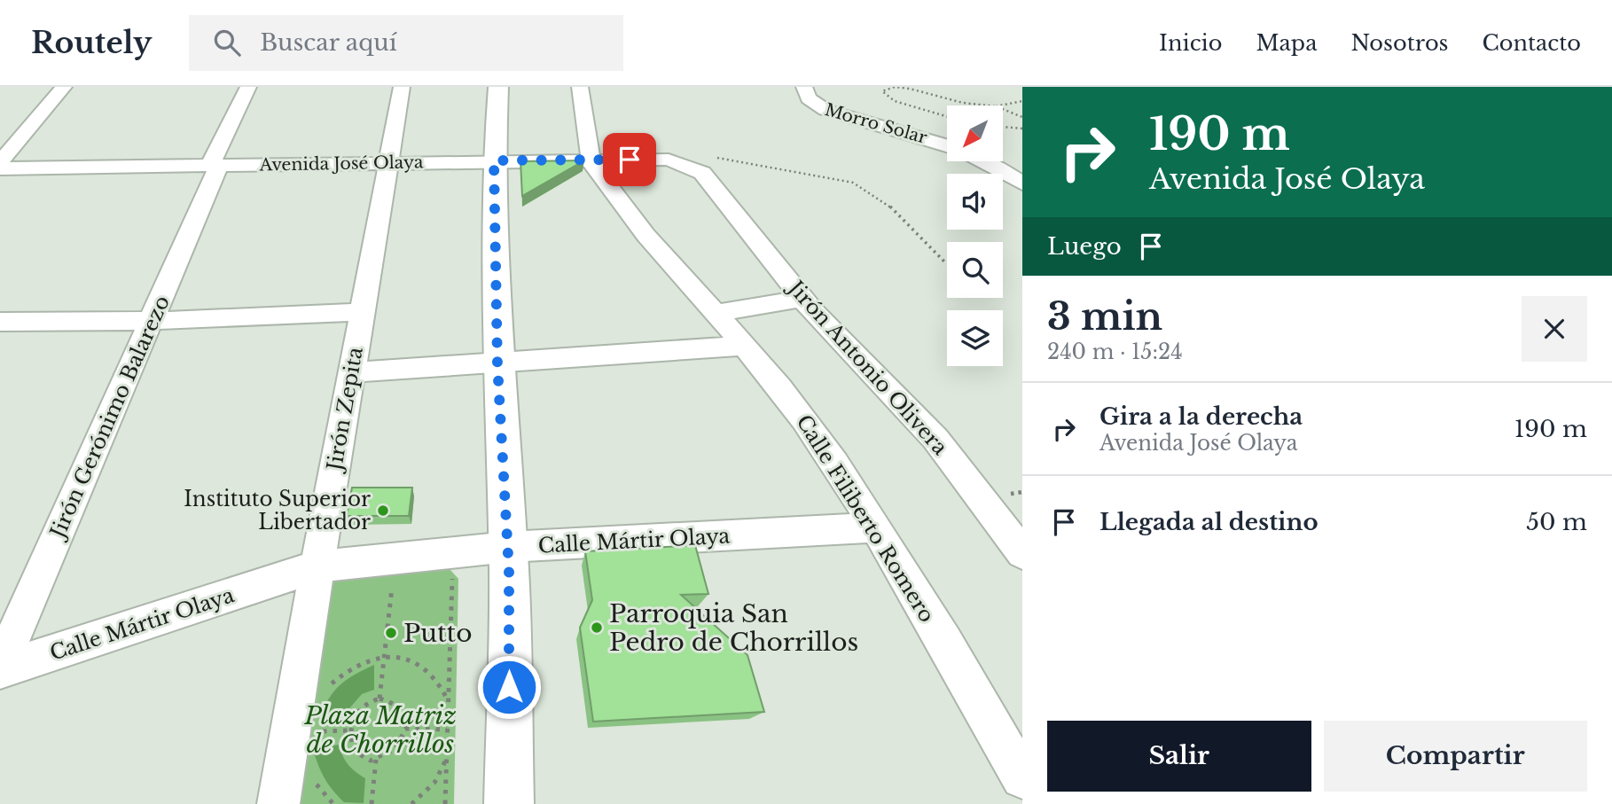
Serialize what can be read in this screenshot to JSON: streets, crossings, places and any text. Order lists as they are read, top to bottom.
{
  "streets": {
    "street": [
      "Morro Solar",
      "Avenida José Olaya",
      "Jirón Antonio Olivera",
      "Jirón Zepita",
      "Jirón Gerónimo Balarezo",
      "Calle Filiberto Romero",
      "Calle Mártir Olaya"
    ]
  },
  "crossings": [
    ["Avenida José Olaya", "Jirón Antonio Olivera"],
    ["Avenida José Olaya", "Jirón Zepita"],
    ["Avenida José Olaya", "Jirón Gerónimo Balarezo"],
    ["Avenida José Olaya", "Calle Filiberto Romero"],
    ["Jirón Zepita", "Calle Mártir Olaya"],
    ["Jirón Gerónimo Balarezo", "Calle Mártir Olaya"],
    ["Calle Filiberto Romero", "Calle Mártir Olaya"]
  ],
  "parks": ["Plaza Matriz de Chorrillos"],
  "places": ["Instituto Superior Libertador", "Parroquia San Pedro de Chorrillos", "Putto"],
  "north": "bottom left",
  "page": {
    "header": "Routely",
    "search": "Buscar aquí",
    "nav": [
      "Inicio",
      "Mapa",
      "Nosotros",
      "Contacto"
    ],
    "turn": ["190 m", "Avenida José Olaya"],
    "then": "Luego",
    "heading": ["3 min", "240 m · 15:24"],
    "list": [
      {
        "name": "Gira a la derecha",
        "note": "Avenida José Olaya",
        "value": "190 m"
      },
      {
        "name": "Llegada al destino",
        "value": "50 m"
      }
    ],
    "buttons": ["Salir", "Compartir"]
  }
}
